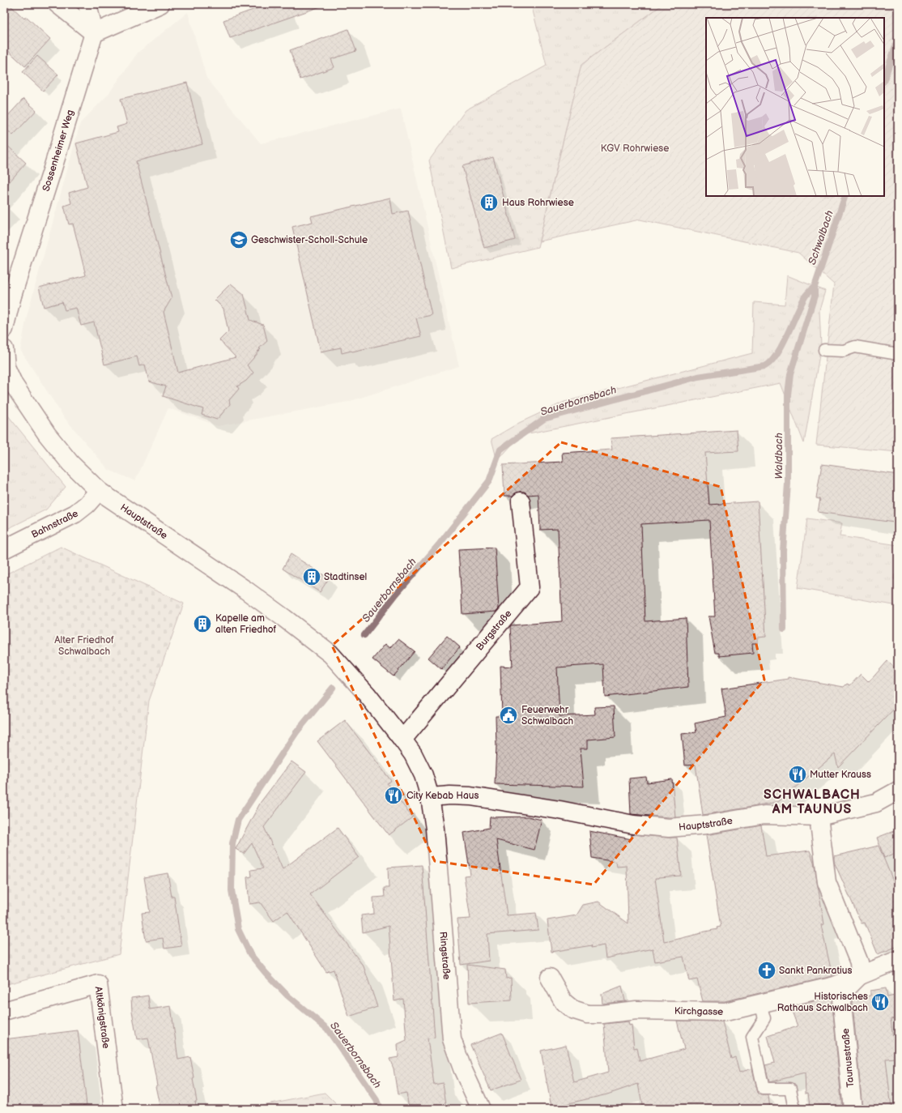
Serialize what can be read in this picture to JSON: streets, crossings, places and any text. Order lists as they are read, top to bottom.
{
  "streets": {
    "street": [
      "Sossenheimer Weg",
      "Hauptstraße",
      "Bahnstraße",
      "Burgstraße",
      "Ringstraße",
      "Kirchgasse",
      "Altkönigstraße",
      "Taunusstraße"
    ]
  },
  "crossings": [
    ["Hauptstraße", "Bahnstraße"],
    ["Hauptstraße", "Burgstraße"],
    ["Hauptstraße", "Ringstraße"],
    ["Kirchgasse", "Taunusstraße"]
  ],
  "districts": ["SCHWALBACH AM TAUNUS"],
  "water": ["Schwalbach", "Sauerbornsbach", "Waldbach"],
  "parks": ["KGV Rohrwiese", "Alter Friedhof Schwalbach"],
  "places": {
    "building": ["Haus Rohrwiese", "Stadtinsel", "Kapelle am alten Friedhof"],
    "school or university": ["Geschwister-Scholl-Schule"],
    "public building": ["Feuerwehr Schwalbach"],
    "restaurant": ["Mutter Krauss", "City Kebab Haus", "Historisches Rathaus Schwalbach"],
    "church": ["Sankt Pankratius"]
  }
}
